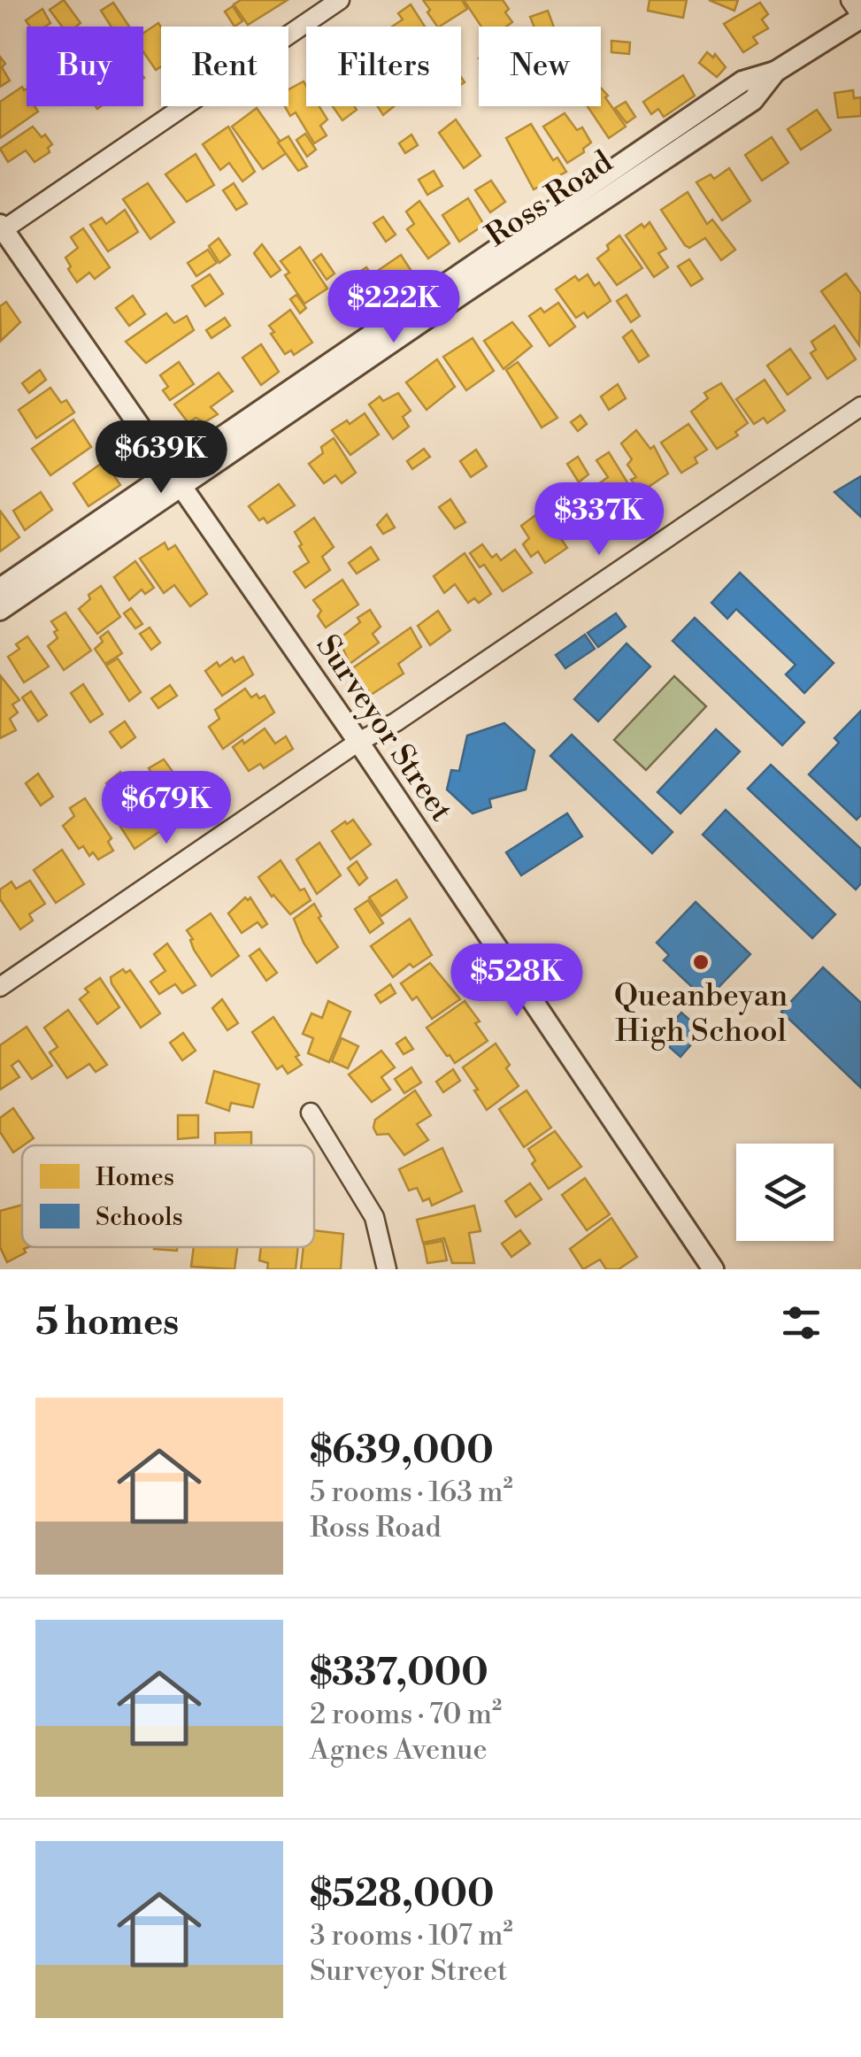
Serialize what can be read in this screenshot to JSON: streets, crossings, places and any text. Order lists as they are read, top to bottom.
{
  "streets": {
    "street": ["Ross Road", "Surveyor Street"]
  },
  "crossings": [
    ["Ross Road", "Surveyor Street"]
  ],
  "places": ["Queanbeyan High School"],
  "legend": ["Homes", "Schools"],
  "page": {
    "chip": [
      "Buy",
      "Rent",
      "Filters",
      "New"
    ],
    "price": [
      "$222K",
      "$639K",
      "$337K",
      "$679K",
      "$528K"
    ],
    "heading": "5 homes",
    "list": [
      {
        "name": "$639,000",
        "note": "5 rooms · 163 m² · Ross Road"
      },
      {
        "name": "$337,000",
        "note": "2 rooms · 70 m² · Agnes Avenue"
      },
      {
        "name": "$528,000",
        "note": "3 rooms · 107 m² · Surveyor Street"
      }
    ]
  }
}
